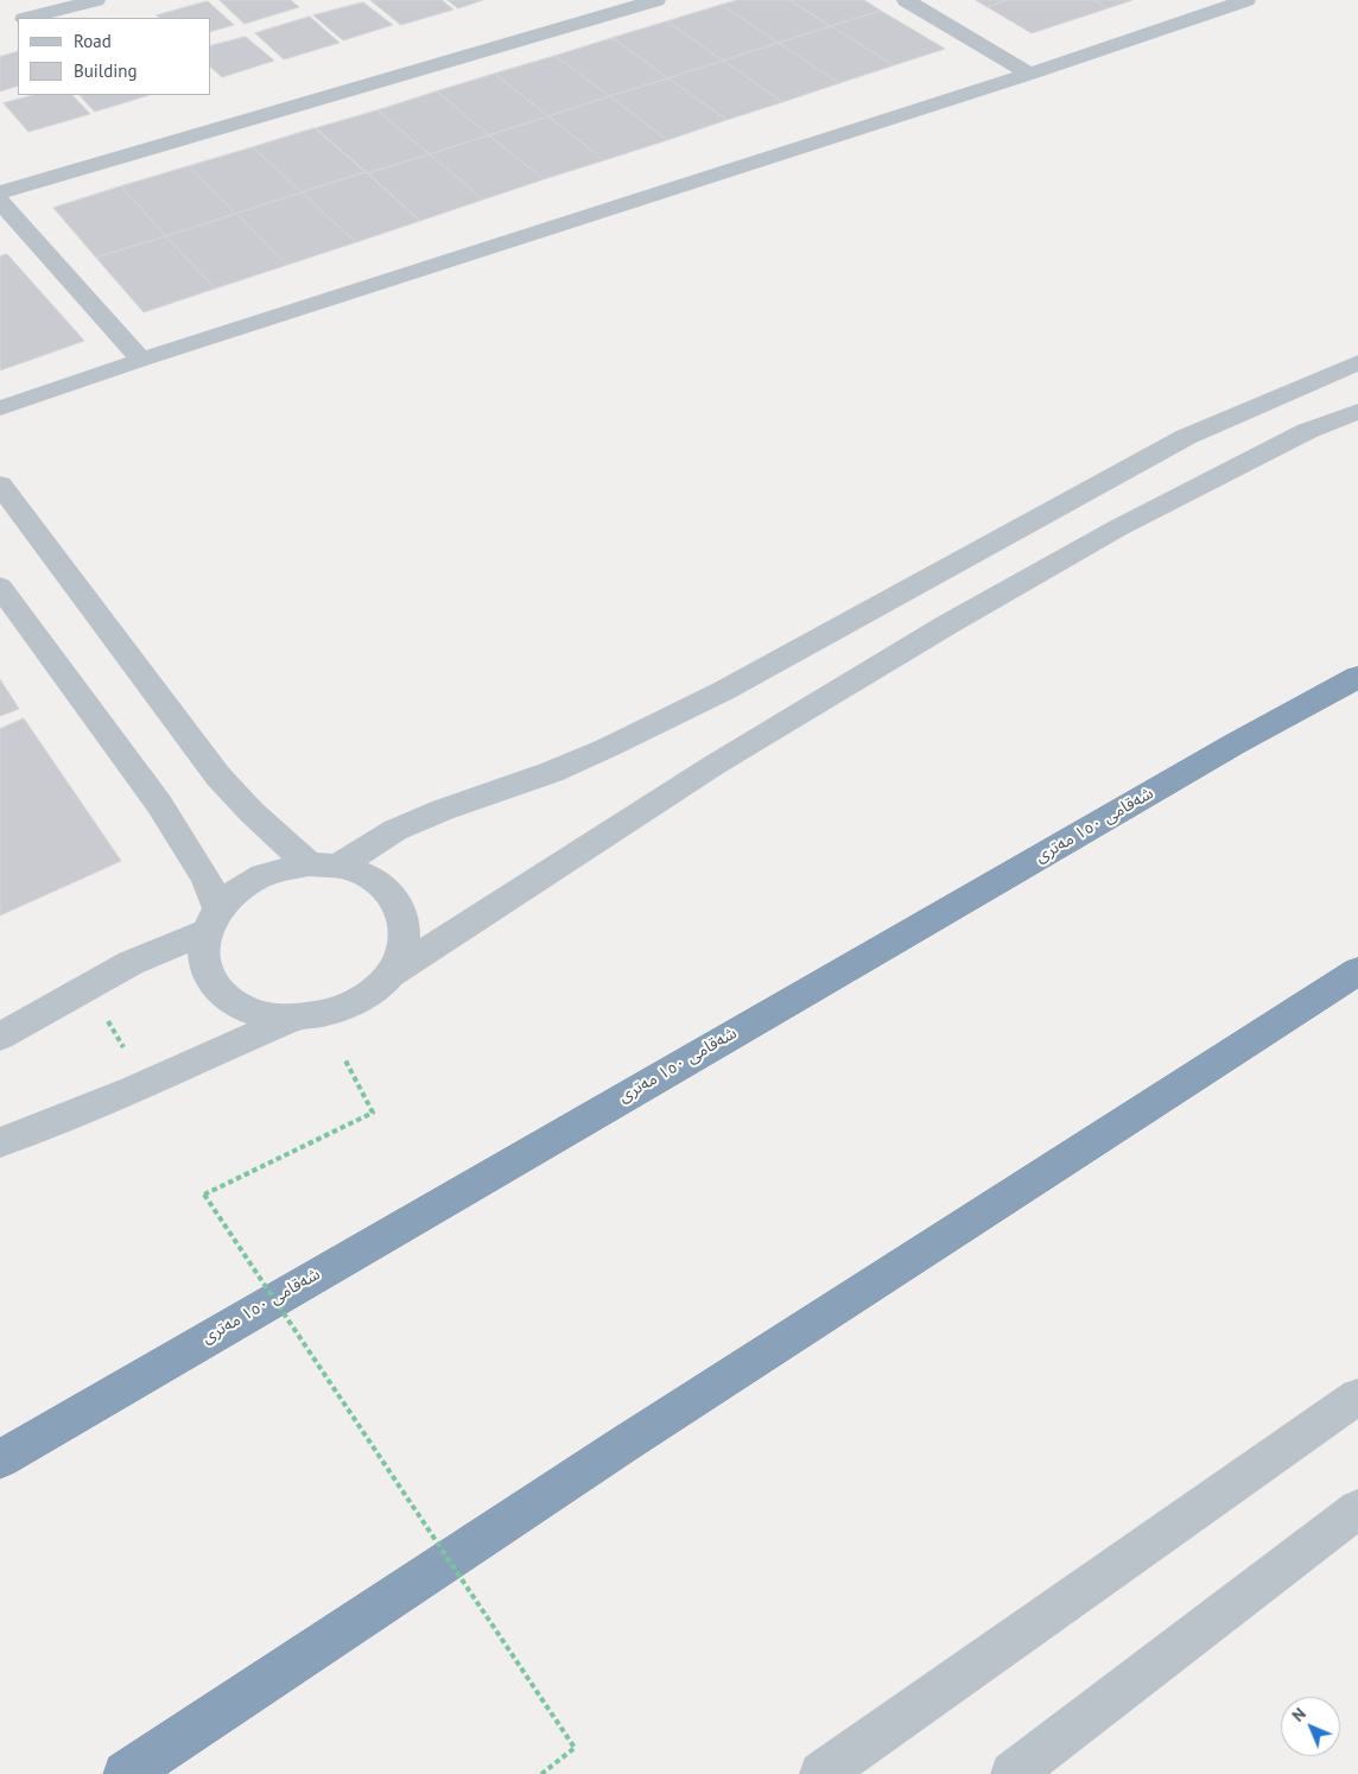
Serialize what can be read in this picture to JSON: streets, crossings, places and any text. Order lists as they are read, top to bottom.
{
  "streets": {
    "highway": ["شەقامی ١٥٠ مەتری"]
  },
  "legend": ["Road", "Building"],
  "north": "top left"
}
